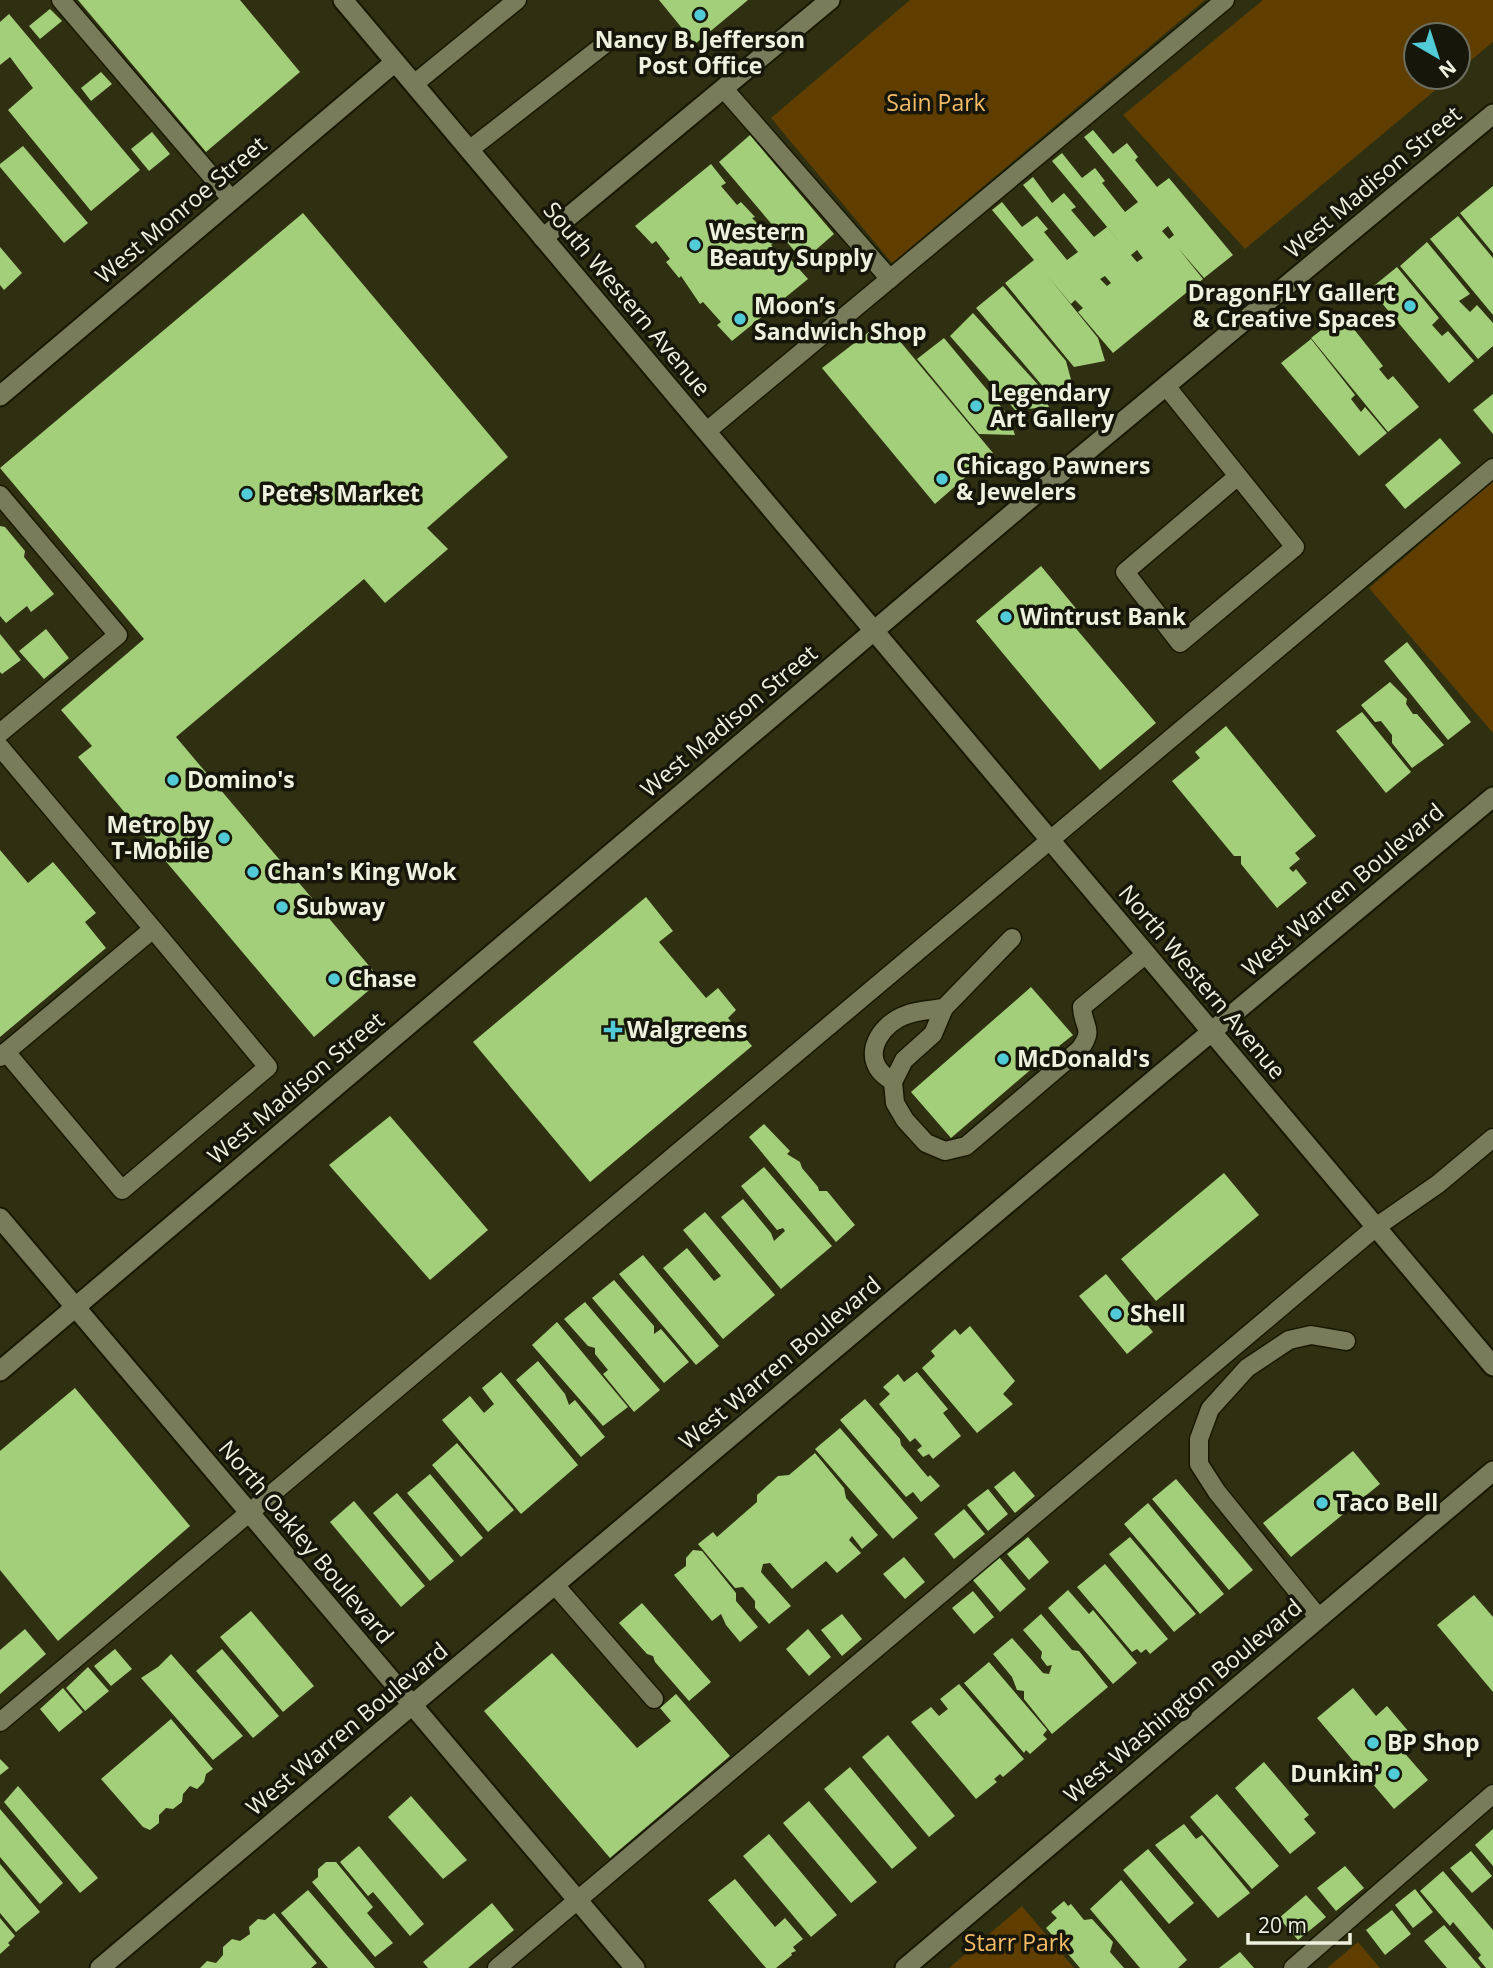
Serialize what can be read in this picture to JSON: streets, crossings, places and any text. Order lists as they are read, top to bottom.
{
  "streets": {
    "street": [
      "West Madison Street",
      "West Monroe Street",
      "South Western Avenue",
      "West Warren Boulevard",
      "North Western Avenue",
      "North Oakley Boulevard",
      "West Washington Boulevard"
    ]
  },
  "crossings": [
    ["West Madison Street", "South Western Avenue"],
    ["West Madison Street", "North Western Avenue"],
    ["West Madison Street", "North Oakley Boulevard"],
    ["West Monroe Street", "South Western Avenue"],
    ["South Western Avenue", "North Western Avenue"],
    ["West Warren Boulevard", "North Western Avenue"],
    ["West Warren Boulevard", "North Oakley Boulevard"]
  ],
  "parks": ["Sain Park", "Starr Park"],
  "places": {
    "other": [
      "Nancy B. Jefferson Post Office",
      "Western Beauty Supply",
      "DragonFLY Gallert & Creative Spaces",
      "Moon’s Sandwich Shop",
      "Legendary Art Gallery",
      "Chicago Pawners & Jewelers",
      "Pete's Market",
      "Wintrust Bank",
      "Domino's",
      "Metro by T-Mobile",
      "Chan's King Wok",
      "Subway",
      "Chase",
      "McDonald's",
      "Shell",
      "Taco Bell",
      "BP Shop",
      "Dunkin'"
    ],
    "health": ["Walgreens"]
  },
  "scale_bar": "20 m",
  "north": "bottom right"
}
